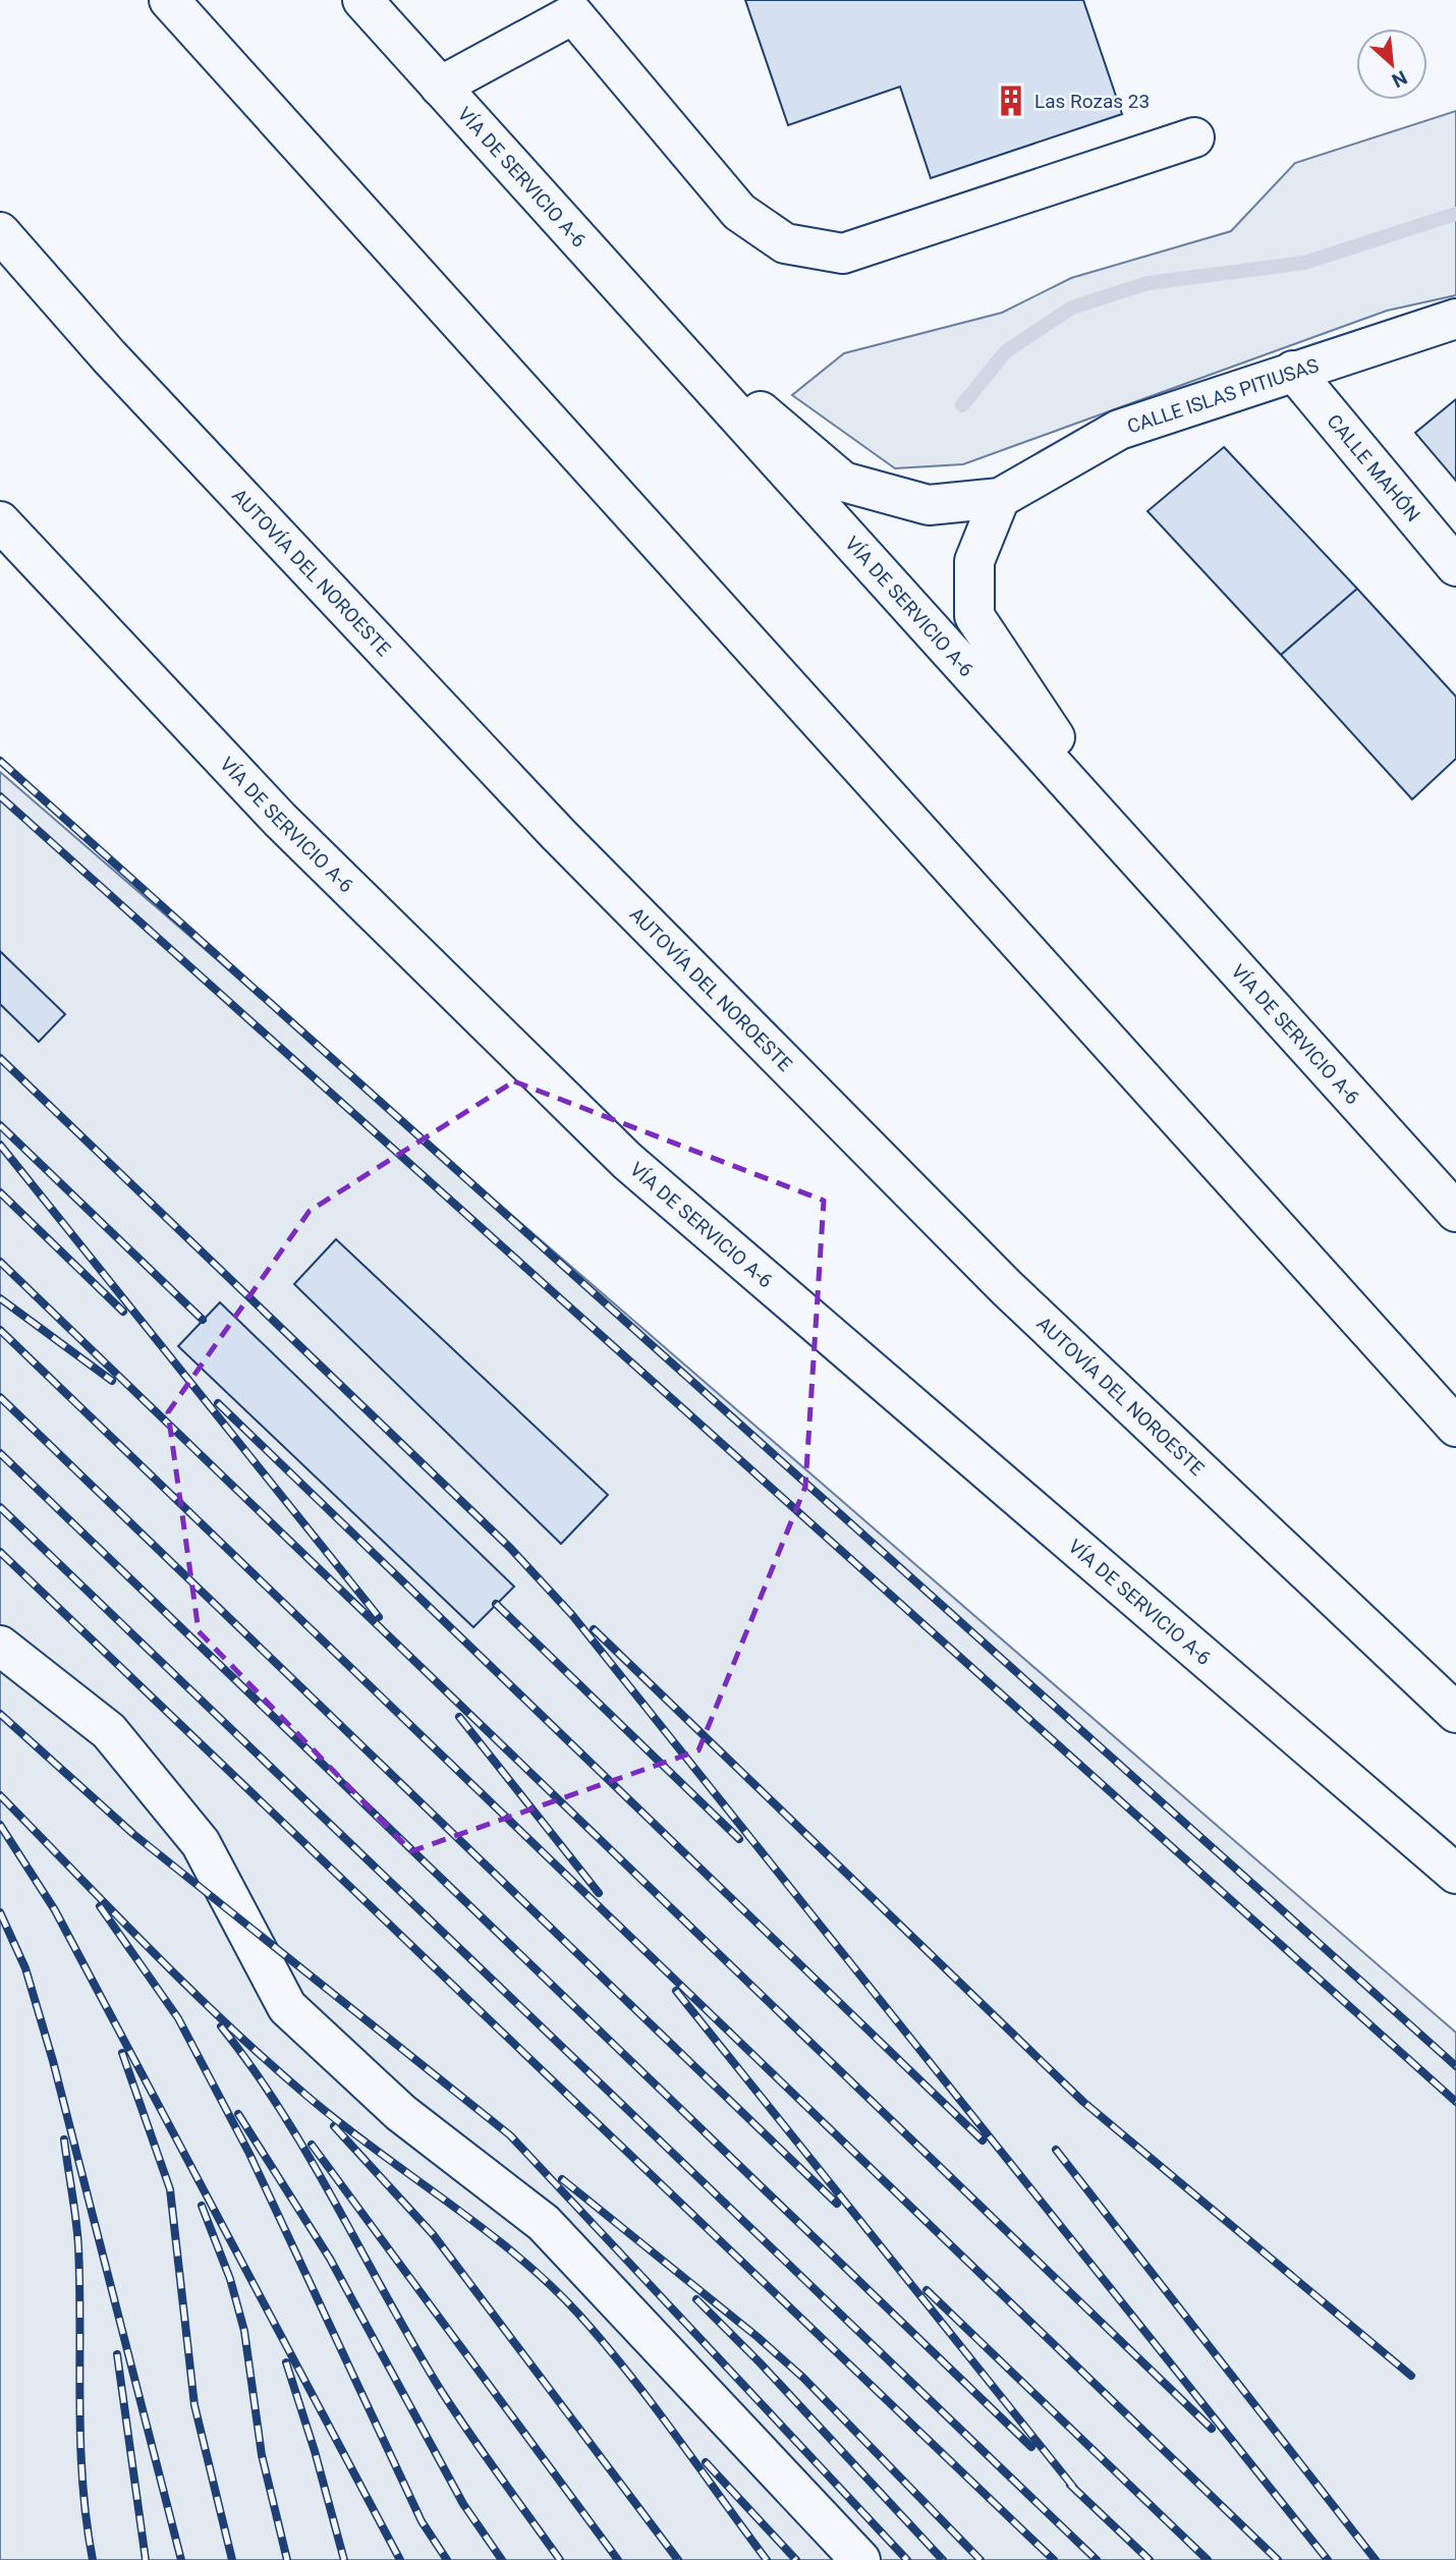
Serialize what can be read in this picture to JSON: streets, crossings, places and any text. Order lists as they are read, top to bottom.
{
  "streets": {
    "main road": [
      "VÍA DE SERVICIO A-6",
      "CALLE ISLAS PITIUSAS",
      "CALLE MAHÓN",
      "AUTOVÍA DEL NOROESTE"
    ]
  },
  "crossings": [
    ["VÍA DE SERVICIO A-6", "CALLE ISLAS PITIUSAS"],
    ["CALLE ISLAS PITIUSAS", "CALLE MAHÓN"]
  ],
  "places": {
    "building": ["Las Rozas 23"]
  },
  "north": "bottom right"
}
